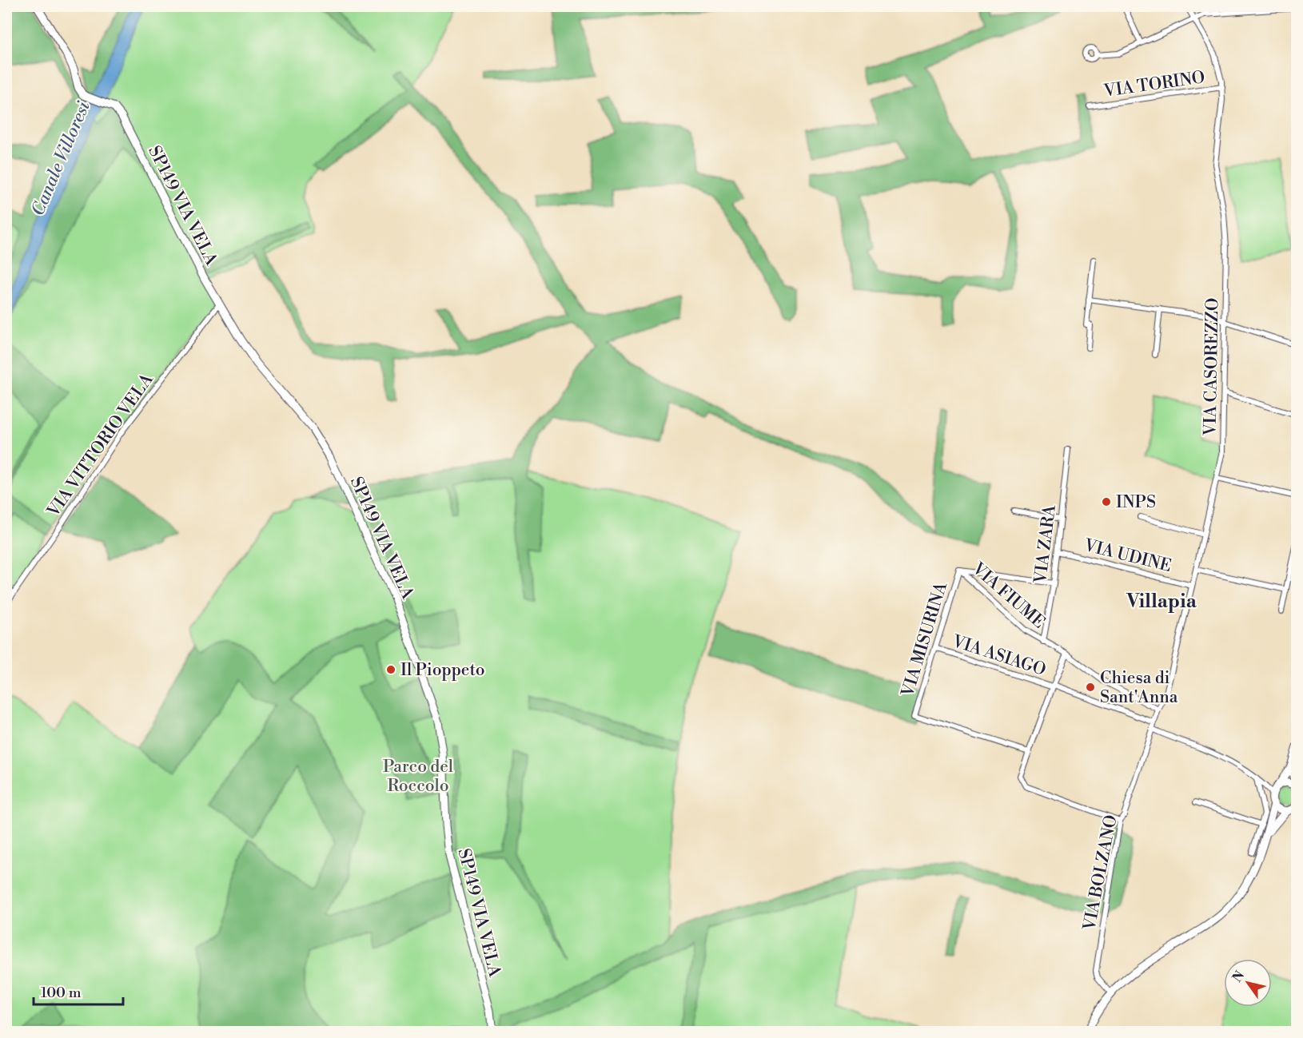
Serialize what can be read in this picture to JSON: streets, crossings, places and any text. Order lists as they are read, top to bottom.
{
  "streets": {
    "street": [
      "VIA TORINO",
      "SP149 VIA VELA",
      "VIA CASOREZZO",
      "VIA VITTORIO VELA",
      "VIA ZARA",
      "VIA UDINE",
      "VIA FIUME",
      "VIA MISURINA",
      "VIA ASIAGO",
      "VIA BOLZANO"
    ]
  },
  "crossings": [
    ["VIA TORINO", "VIA CASOREZZO"],
    ["SP149 VIA VELA", "VIA VITTORIO VELA"],
    ["VIA CASOREZZO", "VIA UDINE"],
    ["VIA CASOREZZO", "VIA FIUME"],
    ["VIA CASOREZZO", "VIA ASIAGO"],
    ["VIA CASOREZZO", "VIA BOLZANO"],
    ["VIA ZARA", "VIA UDINE"],
    ["VIA ZARA", "VIA FIUME"],
    ["VIA FIUME", "VIA MISURINA"],
    ["VIA MISURINA", "VIA ASIAGO"]
  ],
  "districts": ["Villapia"],
  "water": ["Canale Villoresi"],
  "parks": ["Parco del Roccolo"],
  "places": ["INPS", "Il Pioppeto", "Chiesa di Sant'Anna"],
  "scale_bar": "100 m",
  "north": "top left"
}
